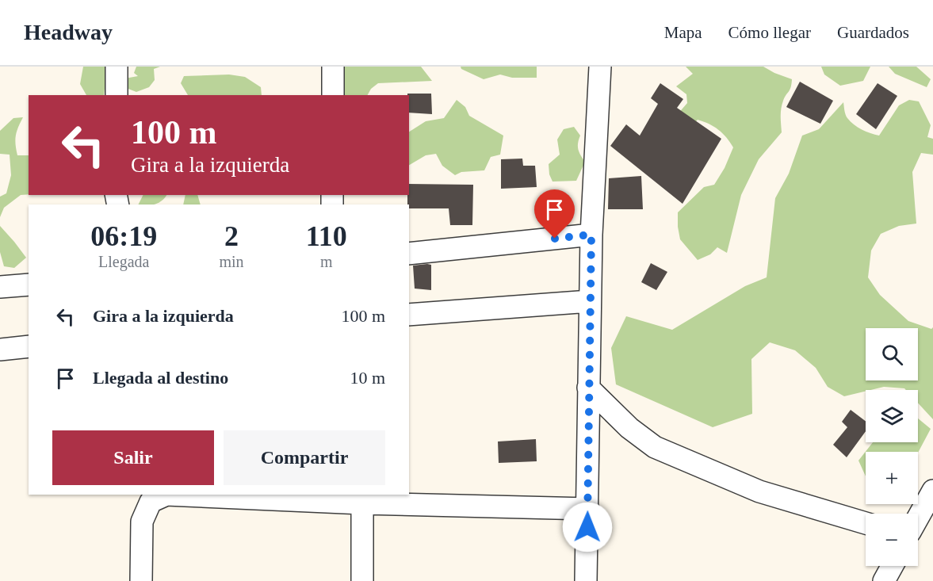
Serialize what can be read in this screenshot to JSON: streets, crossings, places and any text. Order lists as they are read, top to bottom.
{
  "page": {
    "header": "Headway",
    "nav": ["Mapa", "Cómo llegar", "Guardados"],
    "turn": ["100 m", "Gira a la izquierda"],
    "eta": [
      "06:19",
      "Llegada",
      "2",
      "min",
      "110",
      "m"
    ],
    "list": [
      {
        "name": "Gira a la izquierda",
        "value": "100 m"
      },
      {
        "name": "Llegada al destino",
        "value": "10 m"
      }
    ],
    "map_buttons": ["+", "−"],
    "buttons": ["Salir", "Compartir"]
  }
}
